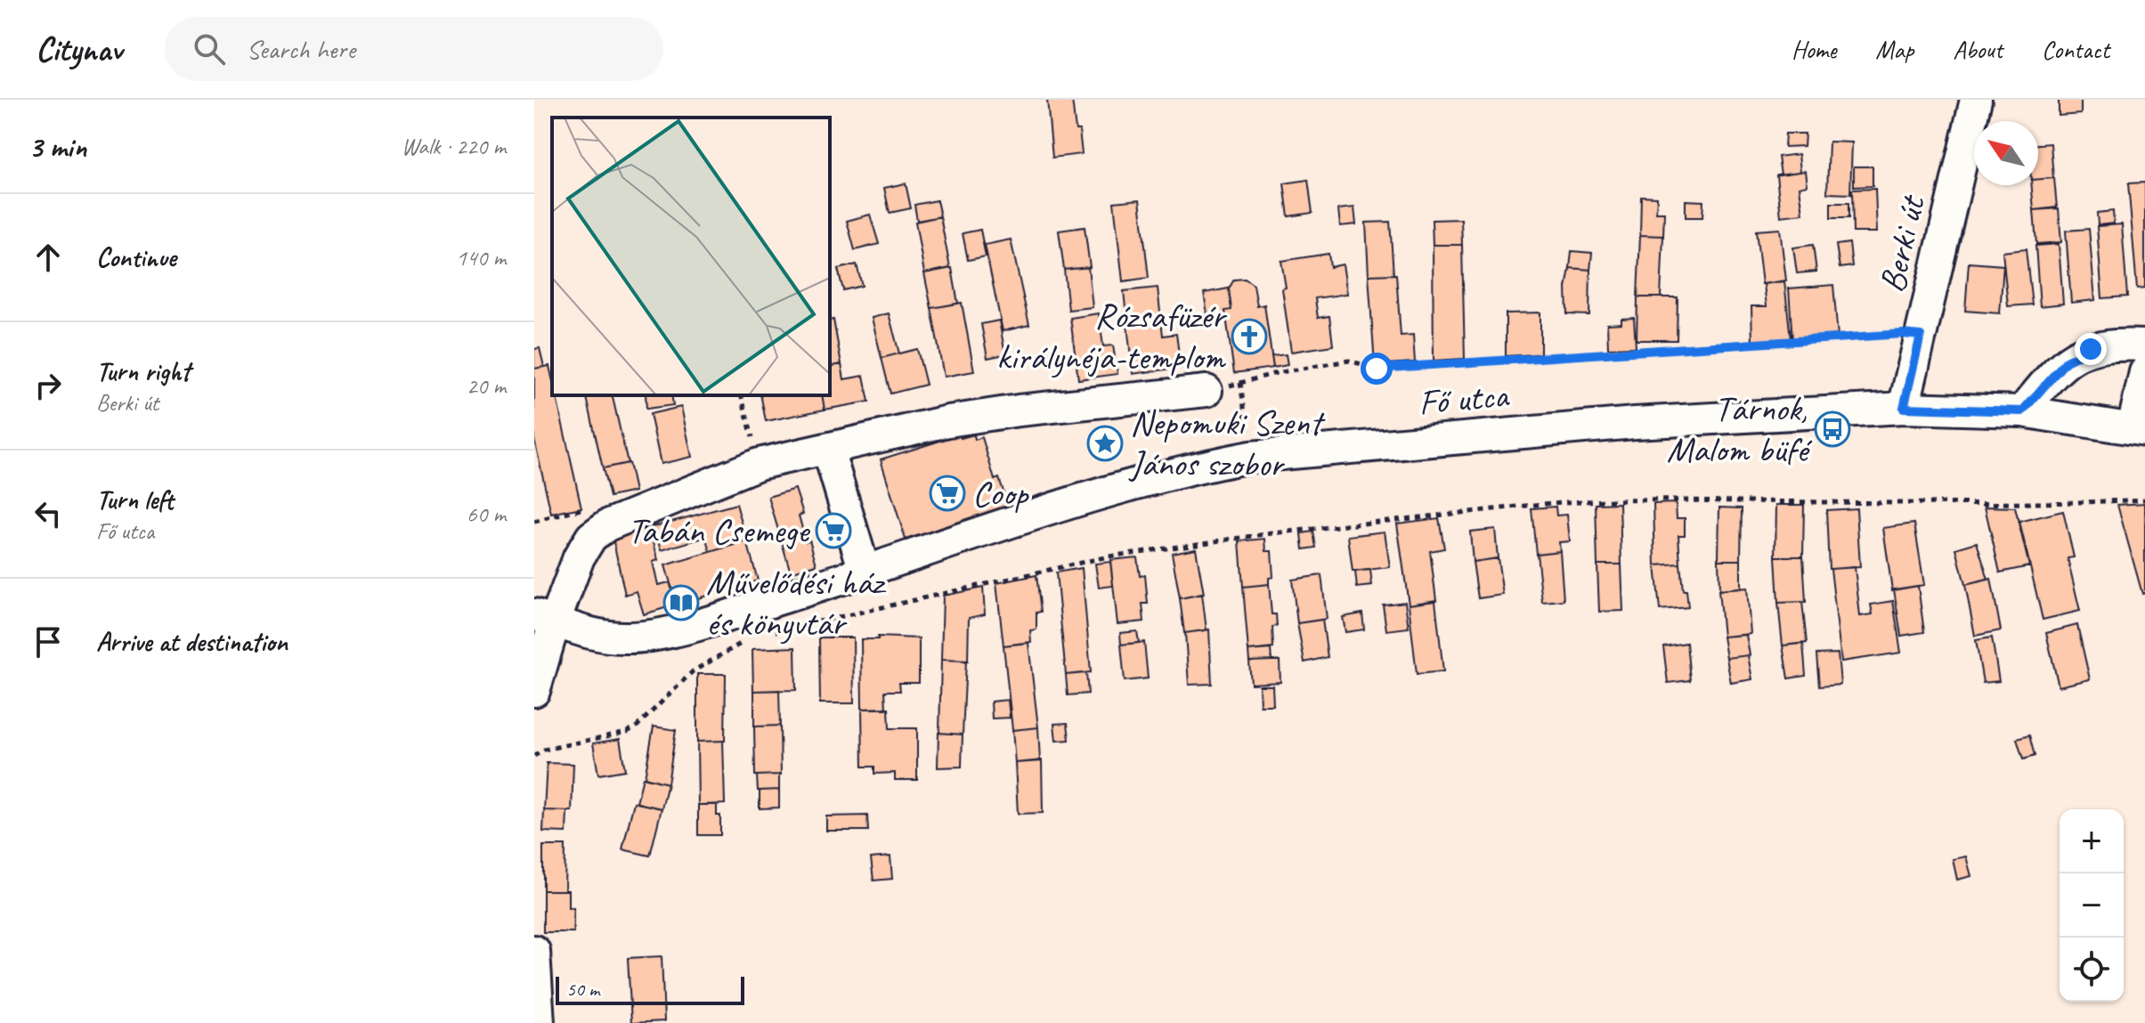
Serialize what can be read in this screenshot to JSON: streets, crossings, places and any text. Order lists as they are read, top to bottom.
{
  "streets": {
    "street": ["Berki út", "Fő utca"]
  },
  "crossings": [
    ["Berki út", "Fő utca"]
  ],
  "places": {
    "church": ["Rózsafüzér királynéja-templom"],
    "bus stop": ["Tárnok, Malom büfé"],
    "place": ["Nepomuki Szent János szobor"],
    "supermarket": ["Coop", "Tabán Csemege"],
    "library": ["Művelődési ház és könyvtár"]
  },
  "scale_bar": "50 m",
  "north": "top left",
  "page": {
    "header": "Citynav",
    "search": "Search here",
    "nav": [
      "Home",
      "Map",
      "About",
      "Contact"
    ],
    "heading": ["3 min", "Walk · 220 m"],
    "list": [
      ["Continue", "140 m"],
      ["Turn right", "Berki út", "20 m"],
      ["Turn left", "Fő utca", "60 m"],
      "Arrive at destination"
    ],
    "map_buttons": ["+", "−"],
    "scale": "50 m"
  }
}
